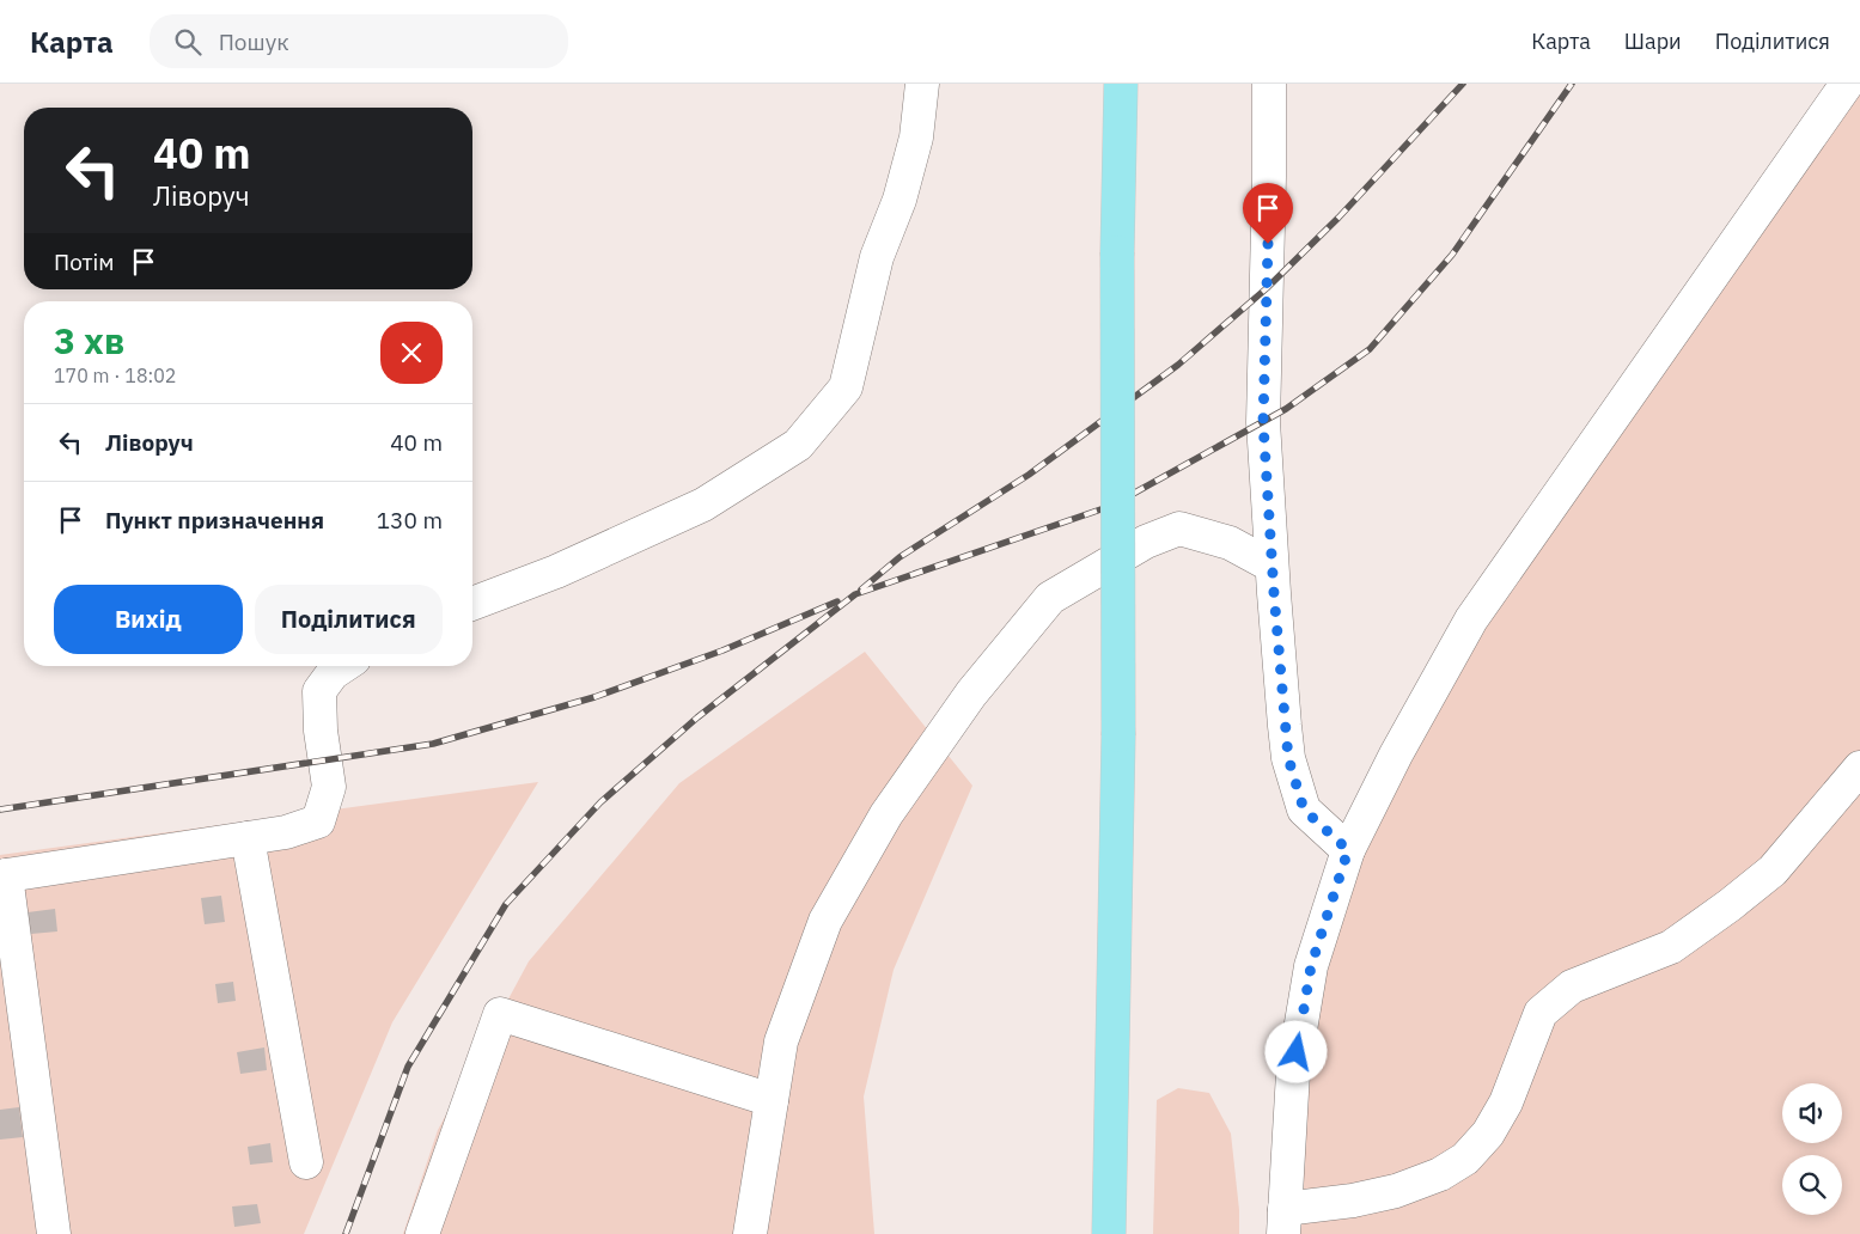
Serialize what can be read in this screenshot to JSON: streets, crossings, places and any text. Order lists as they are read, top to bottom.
{
  "page": {
    "header": "Карта",
    "search": "Пошук",
    "nav": ["Карта", "Шари", "Поділитися"],
    "turn": ["40 m", "Ліворуч"],
    "then": "Потім",
    "heading": ["3 хв", "170 m · 18:02"],
    "list": [
      {
        "name": "Ліворуч",
        "value": "40 m"
      },
      {
        "name": "Пункт призначення",
        "value": "130 m"
      }
    ],
    "buttons": ["Вихід", "Поділитися"]
  }
}
